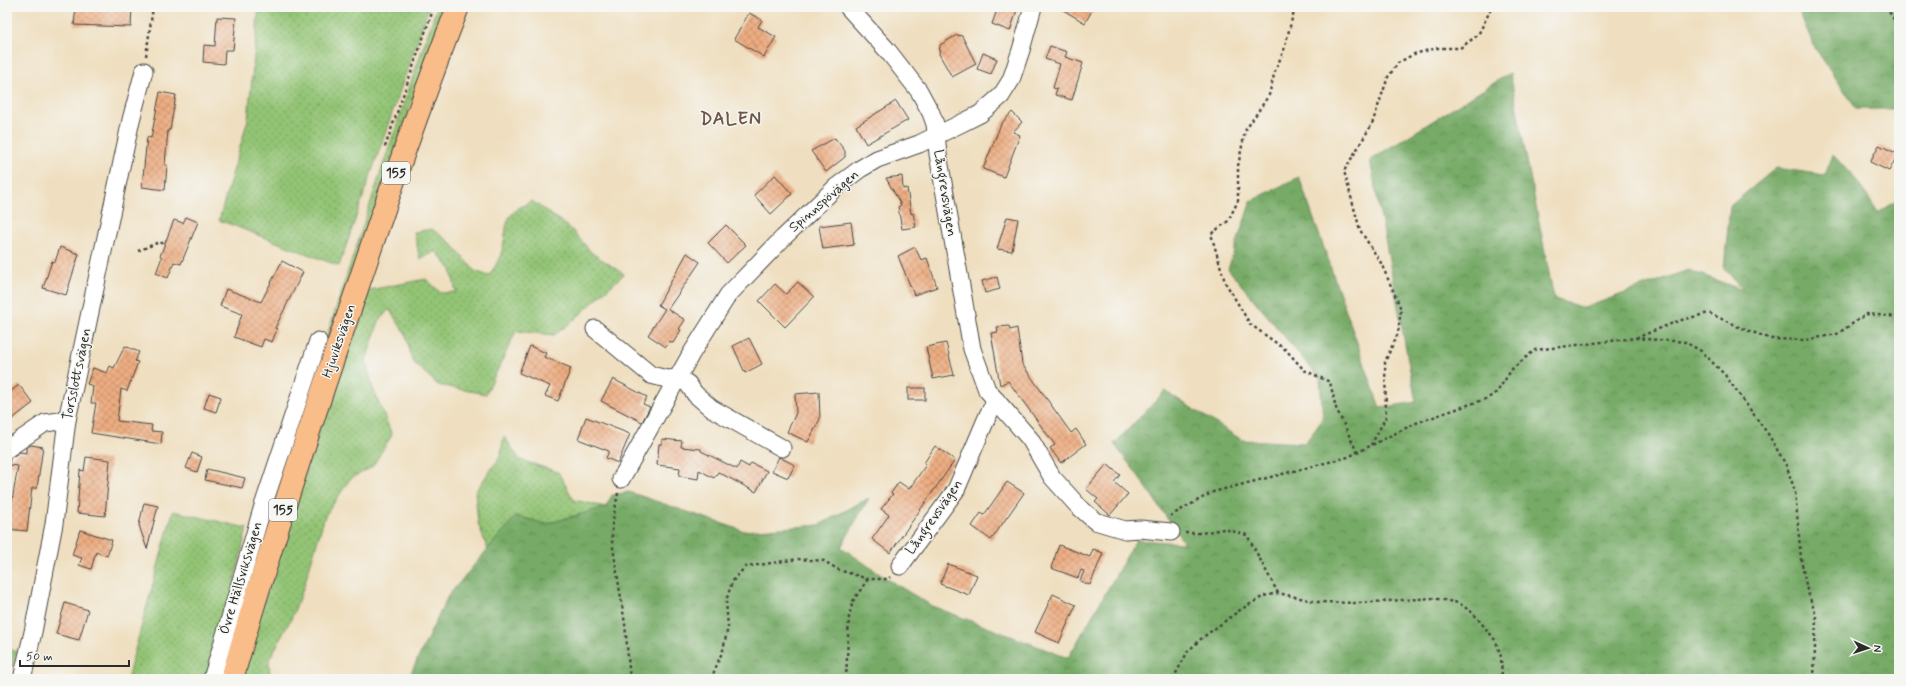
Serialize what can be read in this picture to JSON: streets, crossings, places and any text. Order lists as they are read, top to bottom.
{
  "streets": {
    "main road": ["155", "Hjuviksvägen"],
    "street": [
      "Långrevsvägen",
      "Spinnspövägen",
      "Torsslottsvägen",
      "Övre Hällsviksvägen"
    ]
  },
  "crossings": [
    ["Långrevsvägen", "Spinnspövägen"]
  ],
  "districts": ["DALEN"],
  "scale_bar": "50 m",
  "north": "right"
}
